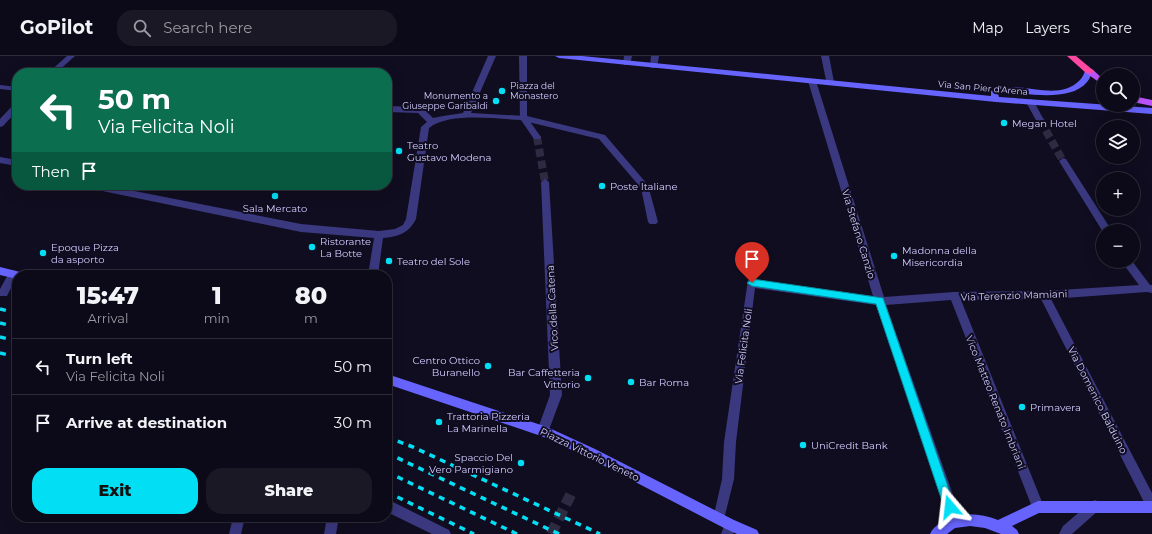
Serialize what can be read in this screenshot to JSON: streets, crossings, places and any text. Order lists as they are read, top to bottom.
{
  "streets": {
    "street": [
      "Via San Pier d'Arena",
      "Via Stefano Canzio",
      "Via Terenzio Mamiani",
      "Vico della Catena",
      "Via Felicita Noli",
      "Via Domenico Balduino",
      "Vico Matteo Renato Imbriani",
      "Piazza Vittorio Veneto"
    ]
  },
  "crossings": [
    ["Via San Pier d'Arena", "Via Stefano Canzio"],
    ["Via Stefano Canzio", "Via Terenzio Mamiani"],
    ["Via Stefano Canzio", "Via Felicita Noli"],
    ["Via Terenzio Mamiani", "Via Felicita Noli"],
    ["Via Terenzio Mamiani", "Via Domenico Balduino"],
    ["Via Terenzio Mamiani", "Vico Matteo Renato Imbriani"],
    ["Vico della Catena", "Piazza Vittorio Veneto"],
    ["Via Felicita Noli", "Piazza Vittorio Veneto"]
  ],
  "places": [
    "Piazza del Monastero",
    "Monumento a Giuseppe Garibaldi",
    "Megan Hotel",
    "Teatro Gustavo Modena",
    "Poste Italiane",
    "Sala Mercato",
    "Ristorante La Botte",
    "Epoque Pizza da asporto",
    "Madonna della Misericordia",
    "Teatro del Sole",
    "Centro Ottico Buranello",
    "Bar Caffetteria Vittorio",
    "Bar Roma",
    "Primavera",
    "Trattoria Pizzeria La Marinella",
    "UniCredit Bank",
    "Spaccio Del Vero Parmigiano"
  ],
  "page": {
    "header": "GoPilot",
    "search": "Search here",
    "nav": ["Map", "Layers", "Share"],
    "map_buttons": ["+", "−"],
    "turn": ["50 m", "Via Felicita Noli"],
    "then": "Then",
    "eta": [
      "15:47",
      "Arrival",
      "1",
      "min",
      "80",
      "m"
    ],
    "list": [
      {
        "name": "Turn left",
        "note": "Via Felicita Noli",
        "value": "50 m"
      },
      {
        "name": "Arrive at destination",
        "value": "30 m"
      }
    ],
    "buttons": ["Exit", "Share"]
  }
}
